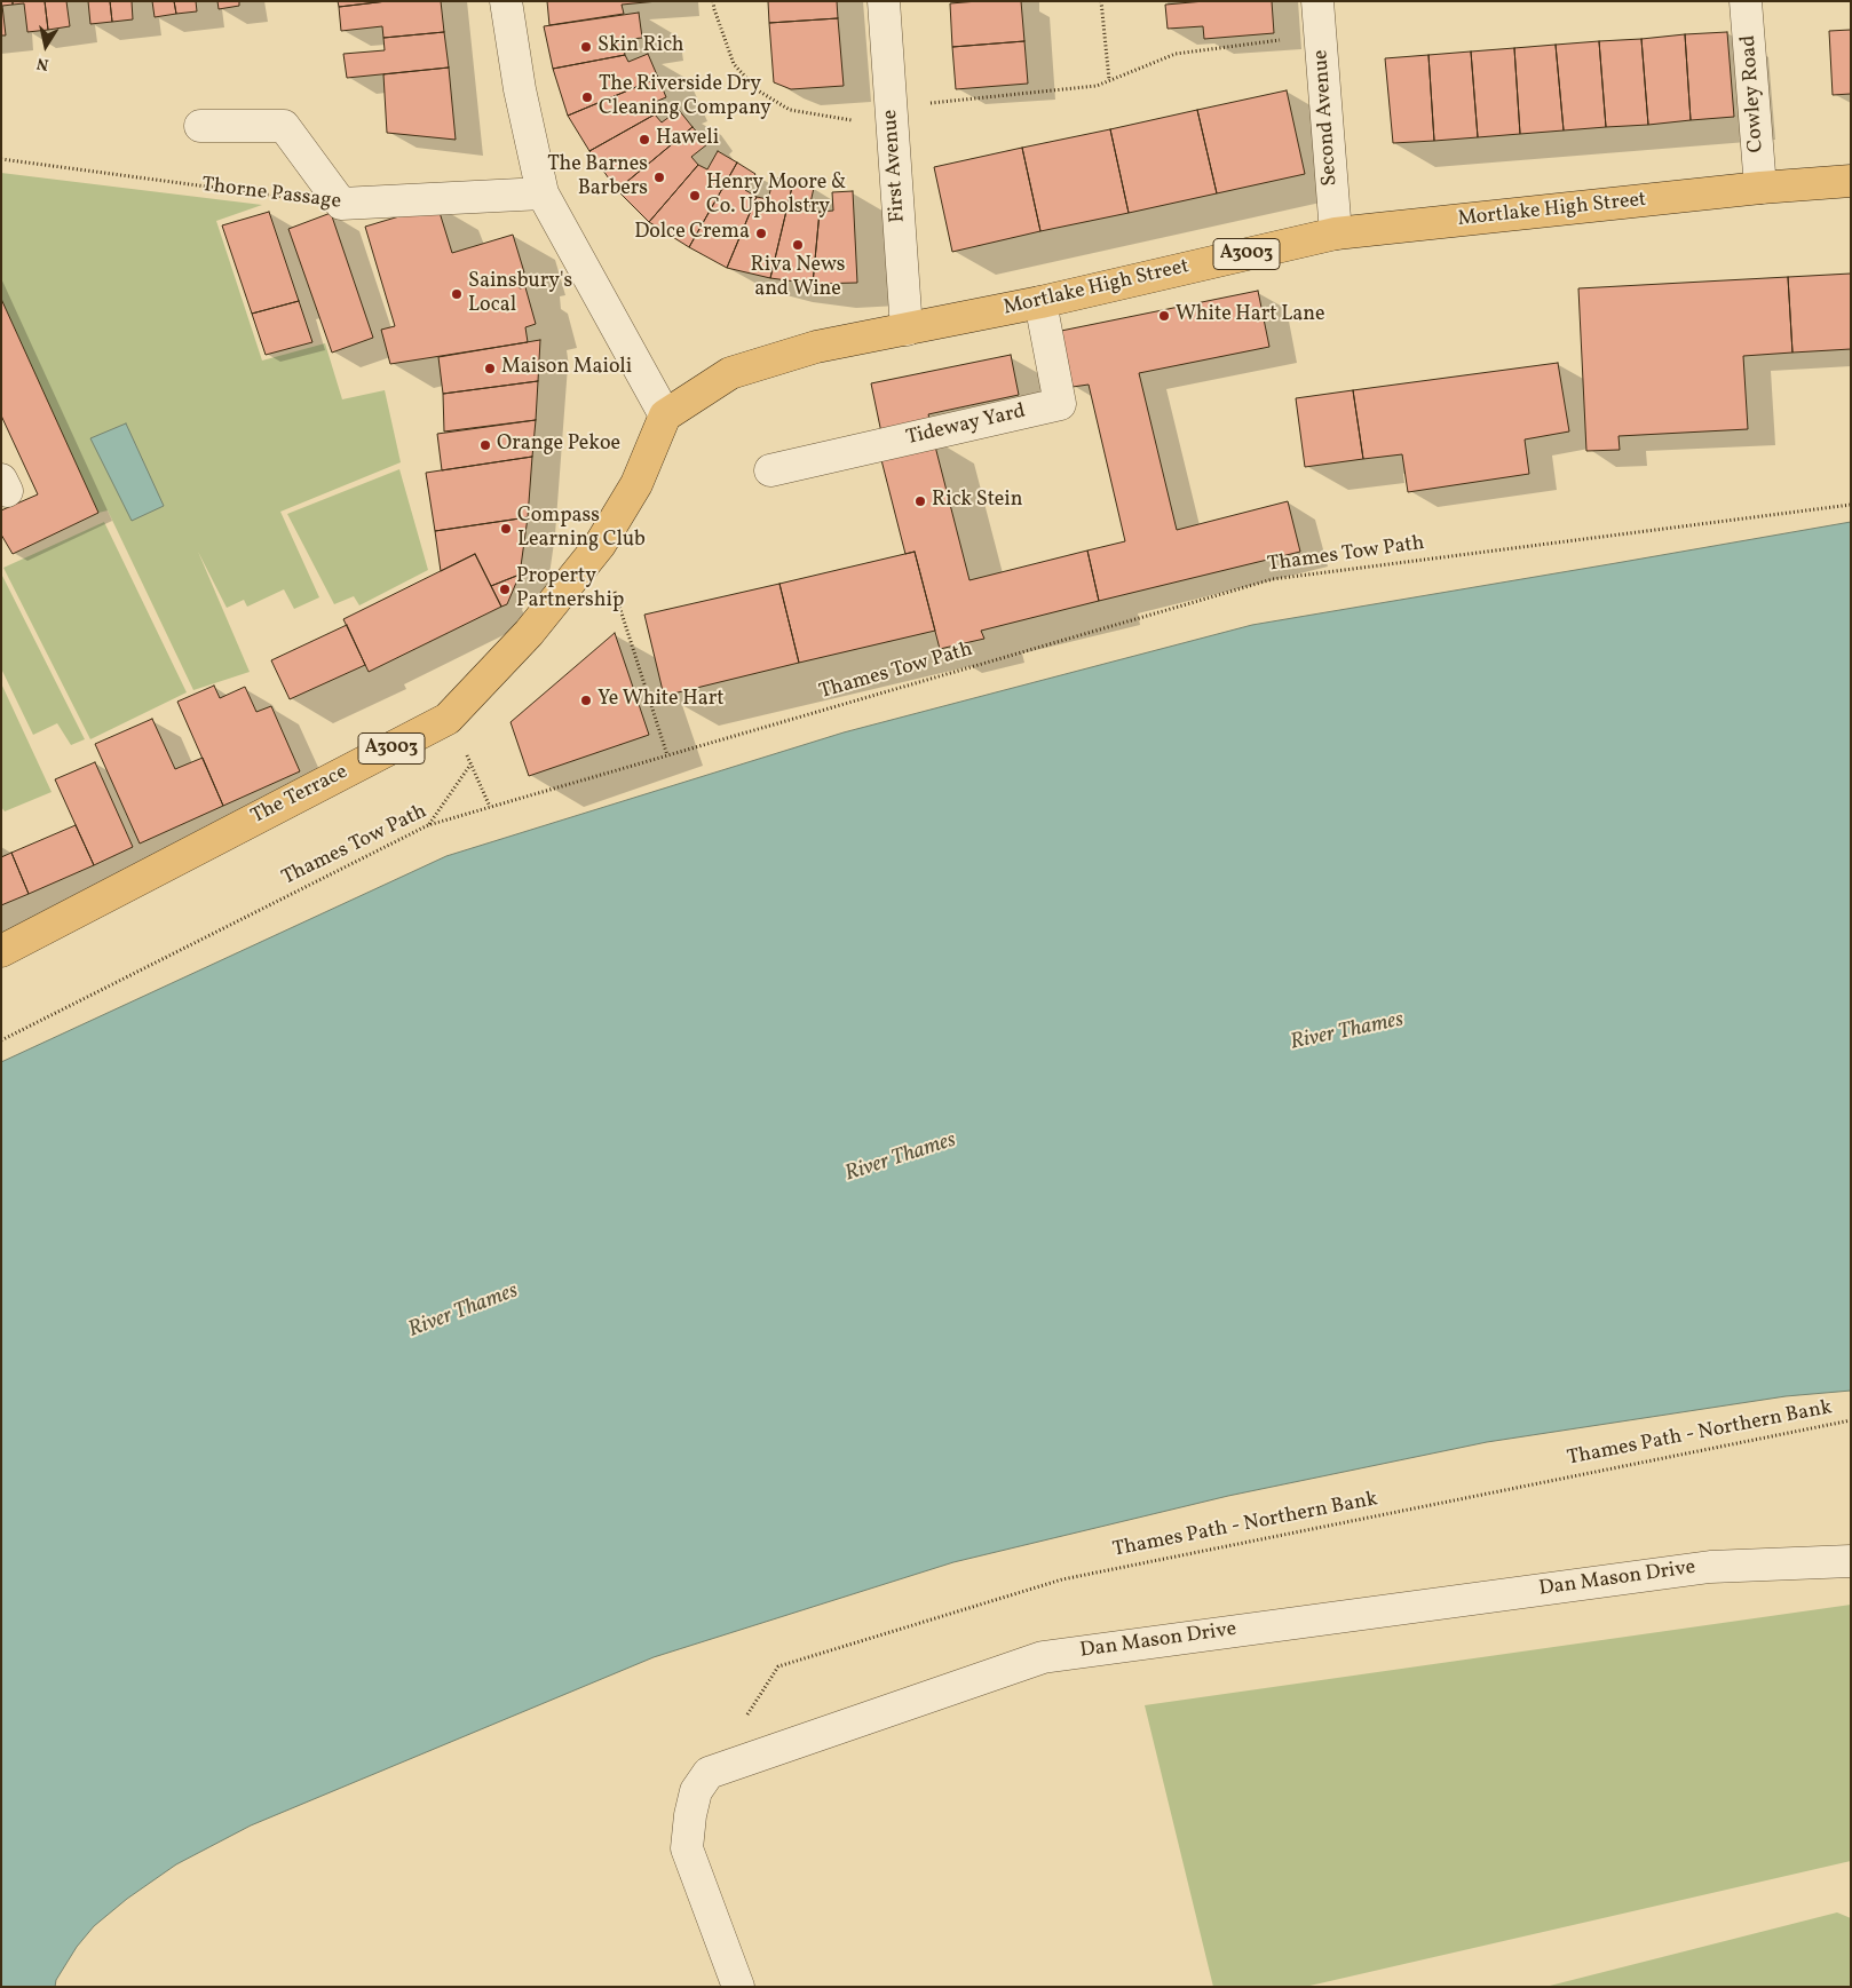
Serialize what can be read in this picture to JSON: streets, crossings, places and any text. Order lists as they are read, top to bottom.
{
  "streets": {
    "main road": ["Mortlake High Street", "A3003", "The Terrace"],
    "street": [
      "Cowley Road",
      "Second Avenue",
      "First Avenue",
      "Thorne Passage",
      "Tideway Yard",
      "Dan Mason Drive"
    ],
    "path": ["Thames Tow Path", "Thames Path - Northern Bank"]
  },
  "crossings": [
    ["Cowley Road", "Mortlake High Street"],
    ["Second Avenue", "Mortlake High Street"],
    ["First Avenue", "Mortlake High Street"],
    ["Mortlake High Street", "Tideway Yard"],
    ["Mortlake High Street", "The Terrace"]
  ],
  "water": ["River Thames"],
  "places": [
    "Skin Rich",
    "The Riverside Dry Cleaning Company",
    "Haweli",
    "The Barnes Barbers",
    "Henry Moore & Co. Upholstry",
    "Dolce Crema",
    "Riva News and Wine",
    "Sainsbury's Local",
    "White Hart Lane",
    "Maison Maioli",
    "Orange Pekoe",
    "Rick Stein",
    "Compass Learning Club",
    "Property Partnership",
    "Ye White Hart"
  ],
  "north": "bottom"
}
